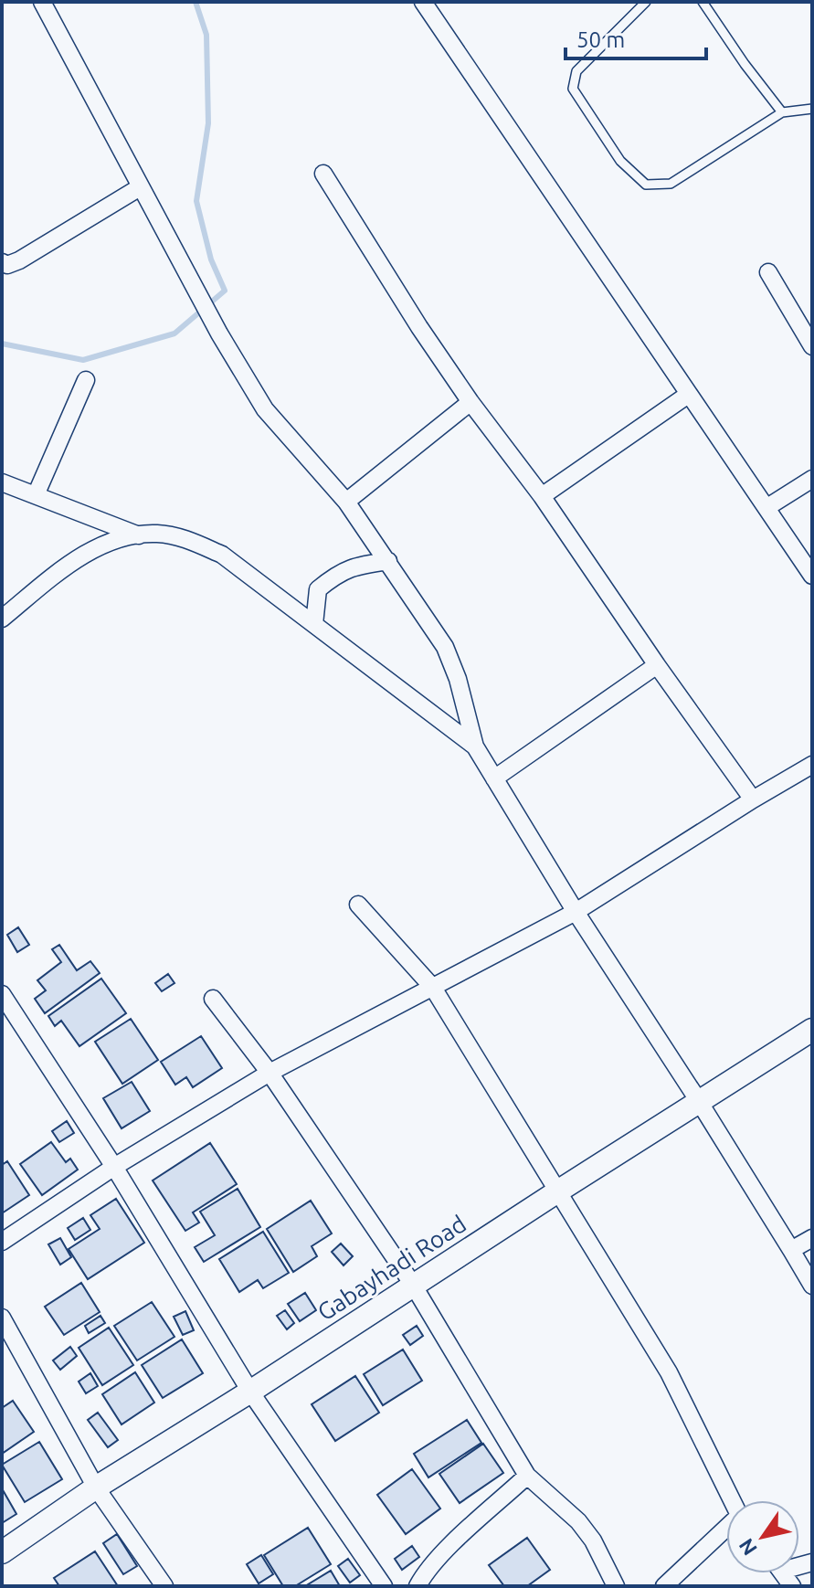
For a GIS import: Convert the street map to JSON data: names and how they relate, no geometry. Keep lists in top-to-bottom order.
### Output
{
  "streets": {
    "street": ["Gabayhadi Road"]
  },
  "scale_bar": "50 m",
  "north": "bottom left"
}
